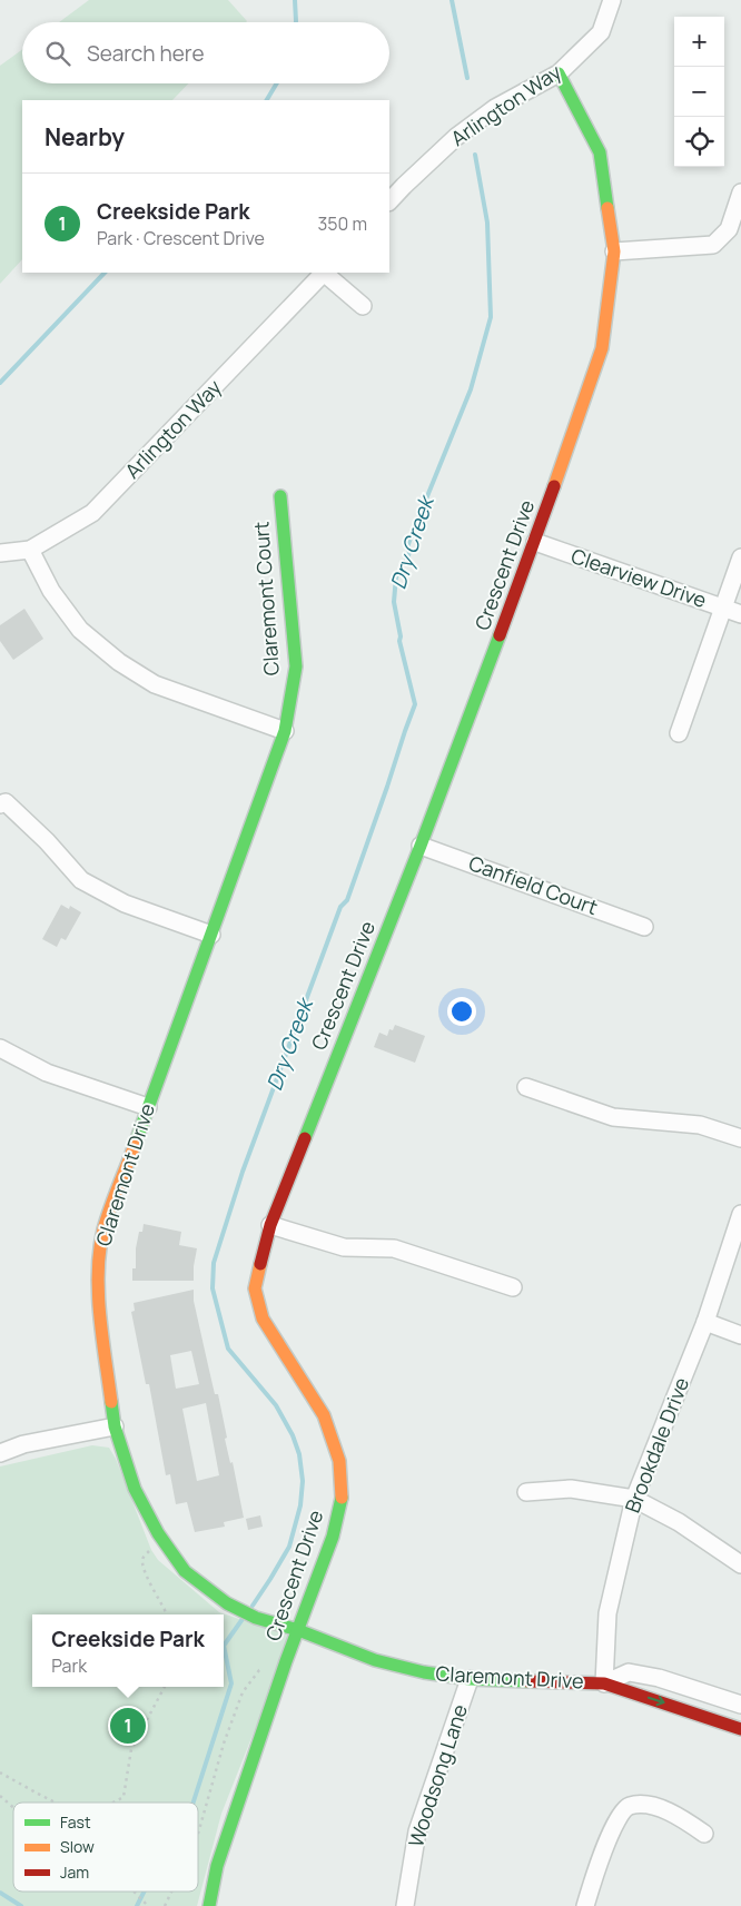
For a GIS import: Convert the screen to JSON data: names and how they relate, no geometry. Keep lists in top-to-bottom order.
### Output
{
  "streets": {
    "street": [
      "Arlington Way",
      "Crescent Drive",
      "Clearview Drive",
      "Claremont Court",
      "Canfield Court",
      "Claremont Drive",
      "Brookdale Drive",
      "Woodsong Lane"
    ]
  },
  "crossings": [
    ["Arlington Way", "Crescent Drive"],
    ["Crescent Drive", "Clearview Drive"],
    ["Crescent Drive", "Canfield Court"],
    ["Crescent Drive", "Claremont Drive"],
    ["Claremont Court", "Claremont Drive"],
    ["Claremont Drive", "Brookdale Drive"],
    ["Claremont Drive", "Woodsong Lane"]
  ],
  "water": ["Dry Creek"],
  "legend": ["Fast", "Slow", "Jam"],
  "page": {
    "map_buttons": ["+", "−"],
    "search": "Search here",
    "heading": "Nearby",
    "list": [
      {
        "mark": "1",
        "name": "Creekside Park",
        "note": "Park · Crescent Drive",
        "value": "350 m"
      }
    ],
    "popup": ["Creekside Park", "Park"],
    "pins": "1"
  }
}
